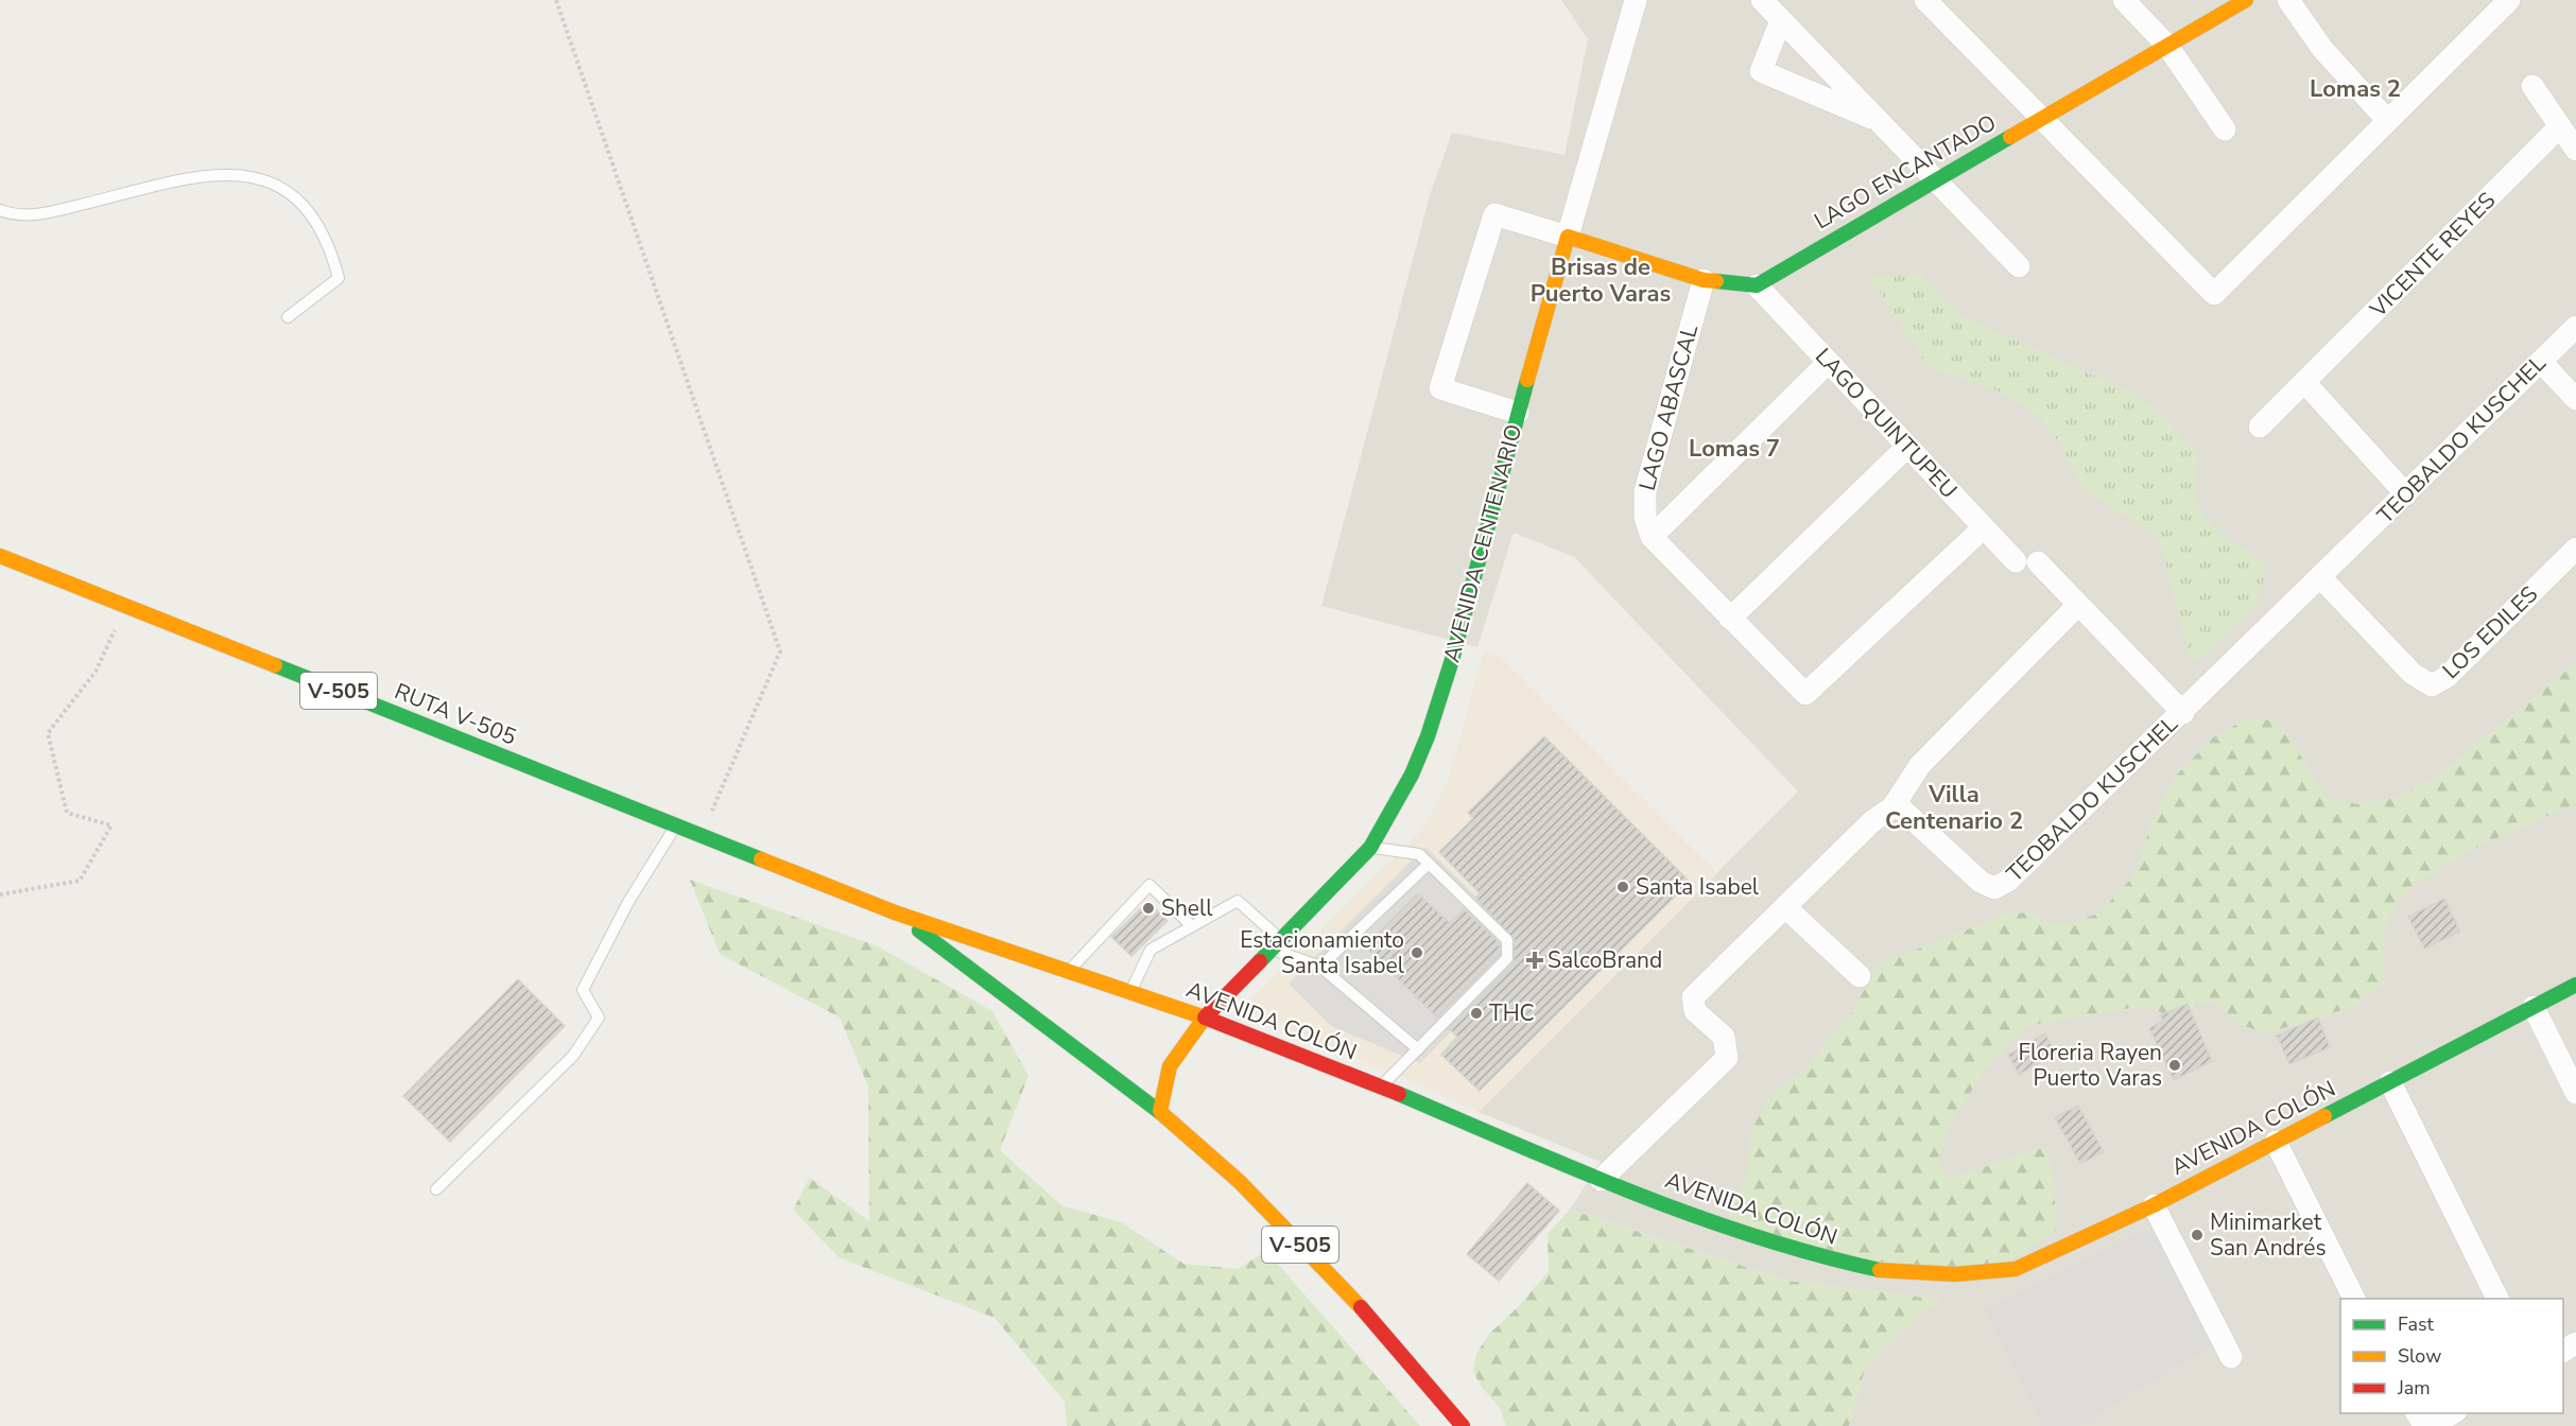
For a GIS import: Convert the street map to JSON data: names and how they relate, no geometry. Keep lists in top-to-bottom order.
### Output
{
  "streets": {
    "main road": [
      "LAGO ENCANTADO",
      "AVENIDA CENTENARIO",
      "V-505",
      "RUTA V-505",
      "AVENIDA COLÓN"
    ],
    "street": [
      "VICENTE REYES",
      "LAGO ABASCAL",
      "LAGO QUINTUPEU",
      "TEOBALDO KUSCHEL",
      "LOS EDILES"
    ]
  },
  "crossings": [
    ["LAGO ENCANTADO", "LAGO QUINTUPEU"],
    ["TEOBALDO KUSCHEL", "LOS EDILES"],
    ["AVENIDA CENTENARIO", "V-505"],
    ["AVENIDA CENTENARIO", "AVENIDA COLÓN"],
    ["RUTA V-505", "AVENIDA COLÓN"]
  ],
  "districts": [
    "Lomas 2",
    "Brisas de Puerto Varas",
    "Lomas 7",
    "Villa Centenario 2"
  ],
  "places": {
    "other": [
      "Santa Isabel",
      "Shell",
      "Estacionamiento Santa Isabel",
      "THC",
      "Floreria Rayen Puerto Varas",
      "Minimarket San Andrés"
    ],
    "health": ["SalcoBrand"]
  },
  "legend": ["Fast", "Slow", "Jam"]
}
